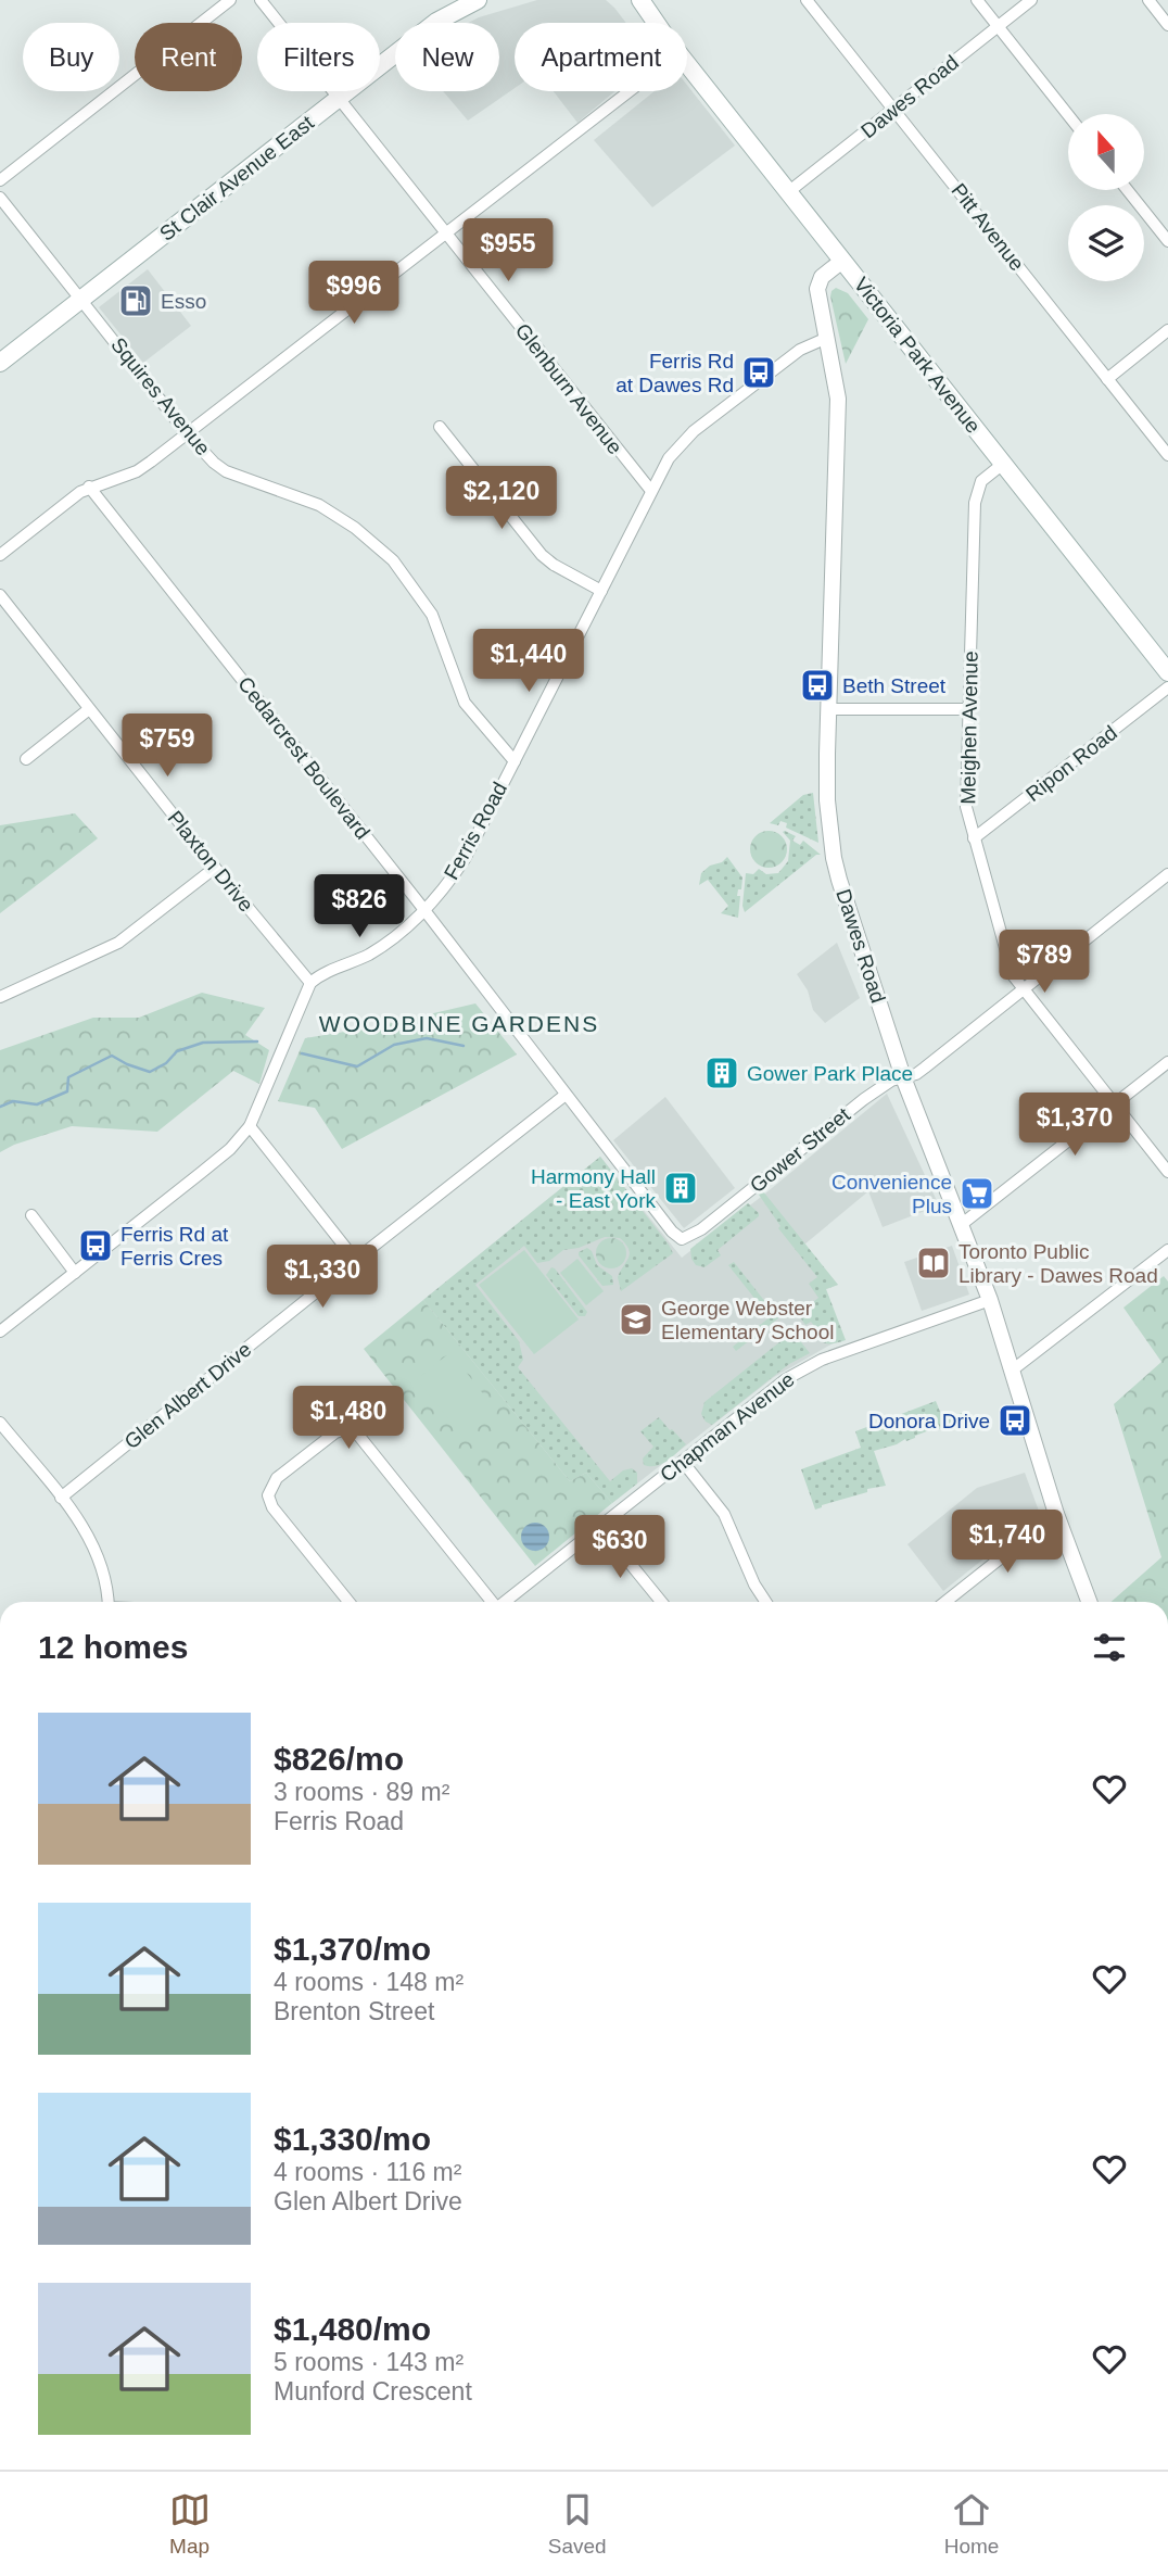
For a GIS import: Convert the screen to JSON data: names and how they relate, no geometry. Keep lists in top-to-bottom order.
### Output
{
  "streets": {
    "main road": ["St Clair Avenue East", "Victoria Park Avenue"],
    "street": [
      "Dawes Road",
      "Pitt Avenue",
      "Glenburn Avenue",
      "Squires Avenue",
      "Meighen Avenue",
      "Cedarcrest Boulevard",
      "Ripon Road",
      "Ferris Road",
      "Plaxton Drive",
      "Gower Street",
      "Glen Albert Drive",
      "Chapman Avenue"
    ]
  },
  "crossings": [
    ["Dawes Road", "Pitt Avenue"],
    ["Dawes Road", "Victoria Park Avenue"],
    ["Dawes Road", "Ferris Road"],
    ["Dawes Road", "Gower Street"],
    ["Dawes Road", "Chapman Avenue"],
    ["St Clair Avenue East", "Glenburn Avenue"],
    ["St Clair Avenue East", "Squires Avenue"],
    ["Victoria Park Avenue", "Meighen Avenue"],
    ["Glenburn Avenue", "Ferris Road"],
    ["Squires Avenue", "Ferris Road"],
    ["Meighen Avenue", "Ripon Road"],
    ["Meighen Avenue", "Gower Street"],
    ["Cedarcrest Boulevard", "Ferris Road"],
    ["Cedarcrest Boulevard", "Gower Street"],
    ["Cedarcrest Boulevard", "Glen Albert Drive"],
    ["Ferris Road", "Plaxton Drive"]
  ],
  "districts": ["WOODBINE GARDENS"],
  "places": {
    "fuel station": ["Esso"],
    "bus stop": [
      "Ferris Rd at Dawes Rd",
      "Beth Street",
      "Ferris Rd at Ferris Cres",
      "Donora Drive"
    ],
    "building": ["Gower Park Place", "Harmony Hall - East York"],
    "supermarket": ["Convenience Plus"],
    "library": ["Toronto Public Library - Dawes Road"],
    "school or university": ["George Webster Elementary School"]
  },
  "north": "top",
  "page": {
    "chip": [
      "Buy",
      "Rent",
      "Filters",
      "New",
      "Apartment"
    ],
    "price": [
      "$955",
      "$996",
      "$2,120",
      "$1,440",
      "$759",
      "$826",
      "$789",
      "$1,370",
      "$1,330",
      "$1,480",
      "$1,740",
      "$630"
    ],
    "heading": "12 homes",
    "list": [
      {
        "name": "$826/mo",
        "note": "3 rooms · 89 m² · Ferris Road"
      },
      {
        "name": "$1,370/mo",
        "note": "4 rooms · 148 m² · Brenton Street"
      },
      {
        "name": "$1,330/mo",
        "note": "4 rooms · 116 m² · Glen Albert Drive"
      },
      {
        "name": "$1,480/mo",
        "note": "5 rooms · 143 m² · Munford Crescent"
      }
    ],
    "tabs": ["Map", "Saved", "Home"]
  }
}
